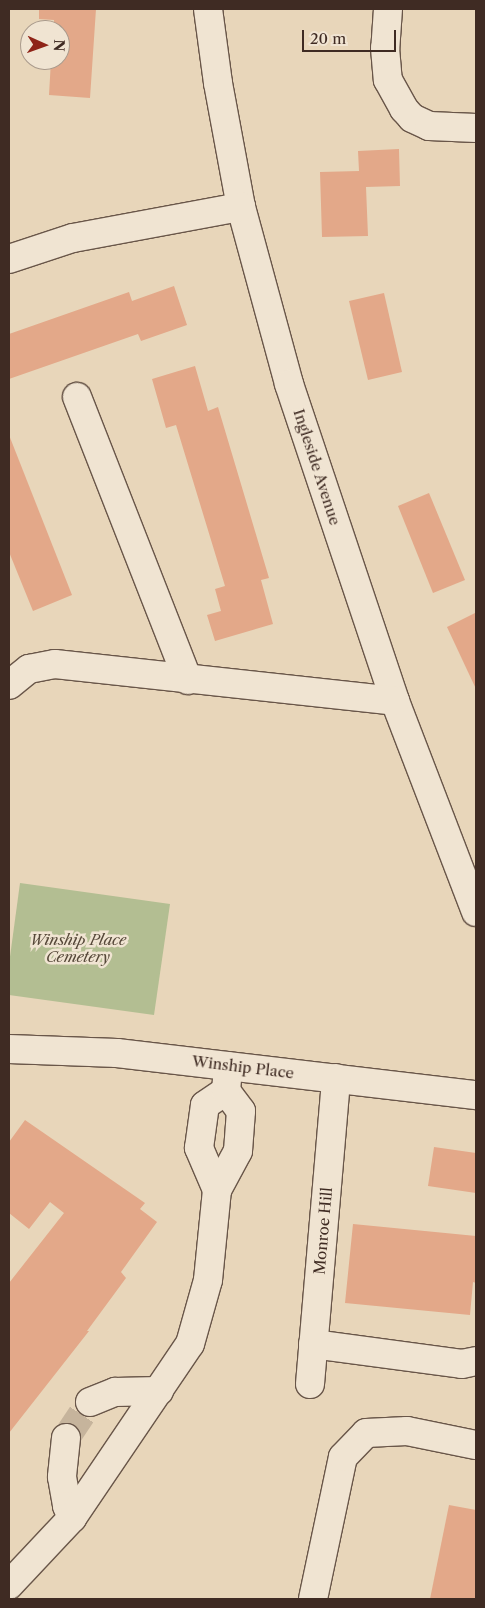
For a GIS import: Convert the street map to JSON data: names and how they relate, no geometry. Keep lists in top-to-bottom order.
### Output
{
  "streets": {
    "street": ["Ingleside Avenue", "Winship Place", "Monroe Hill"]
  },
  "crossings": [
    ["Winship Place", "Monroe Hill"]
  ],
  "parks": ["Winship Place Cemetery"],
  "scale_bar": "20 m",
  "north": "right"
}
